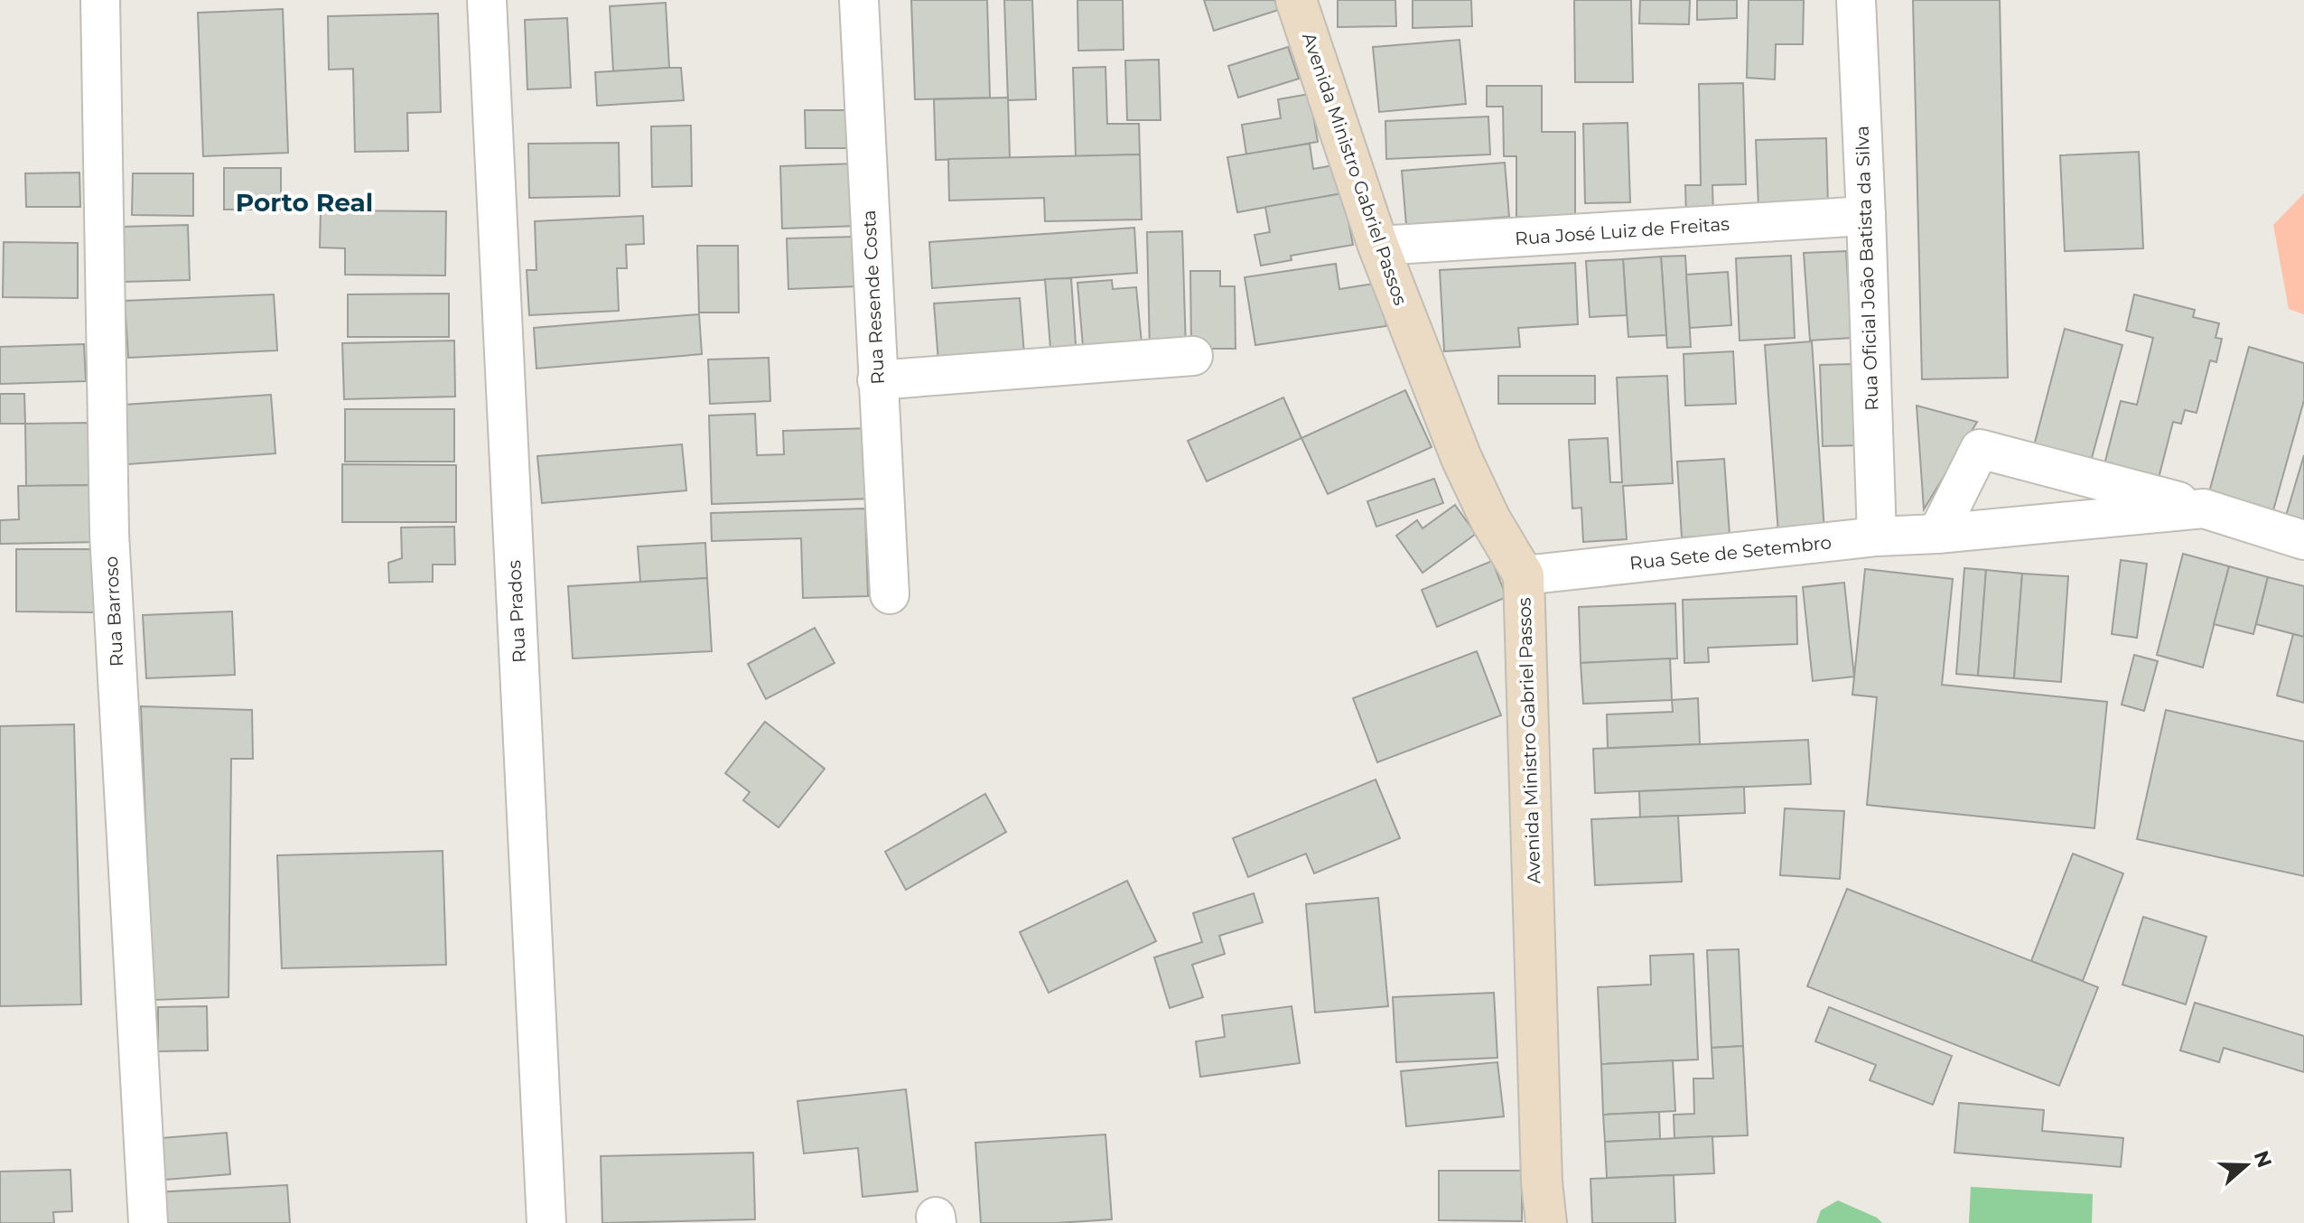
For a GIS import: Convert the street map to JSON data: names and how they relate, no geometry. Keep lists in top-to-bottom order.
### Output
{
  "streets": {
    "main road": ["Avenida Ministro Gabriel Passos"],
    "street": [
      "Rua José Luiz de Freitas",
      "Rua Oficial João Batista da Silva",
      "Rua Resende Costa",
      "Rua Sete de Setembro",
      "Rua Barroso",
      "Rua Prados"
    ]
  },
  "crossings": [
    ["Avenida Ministro Gabriel Passos", "Rua José Luiz de Freitas"],
    ["Avenida Ministro Gabriel Passos", "Rua Sete de Setembro"],
    ["Rua José Luiz de Freitas", "Rua Oficial João Batista da Silva"],
    ["Rua Oficial João Batista da Silva", "Rua Sete de Setembro"]
  ],
  "districts": ["Porto Real"],
  "north": "right"
}
